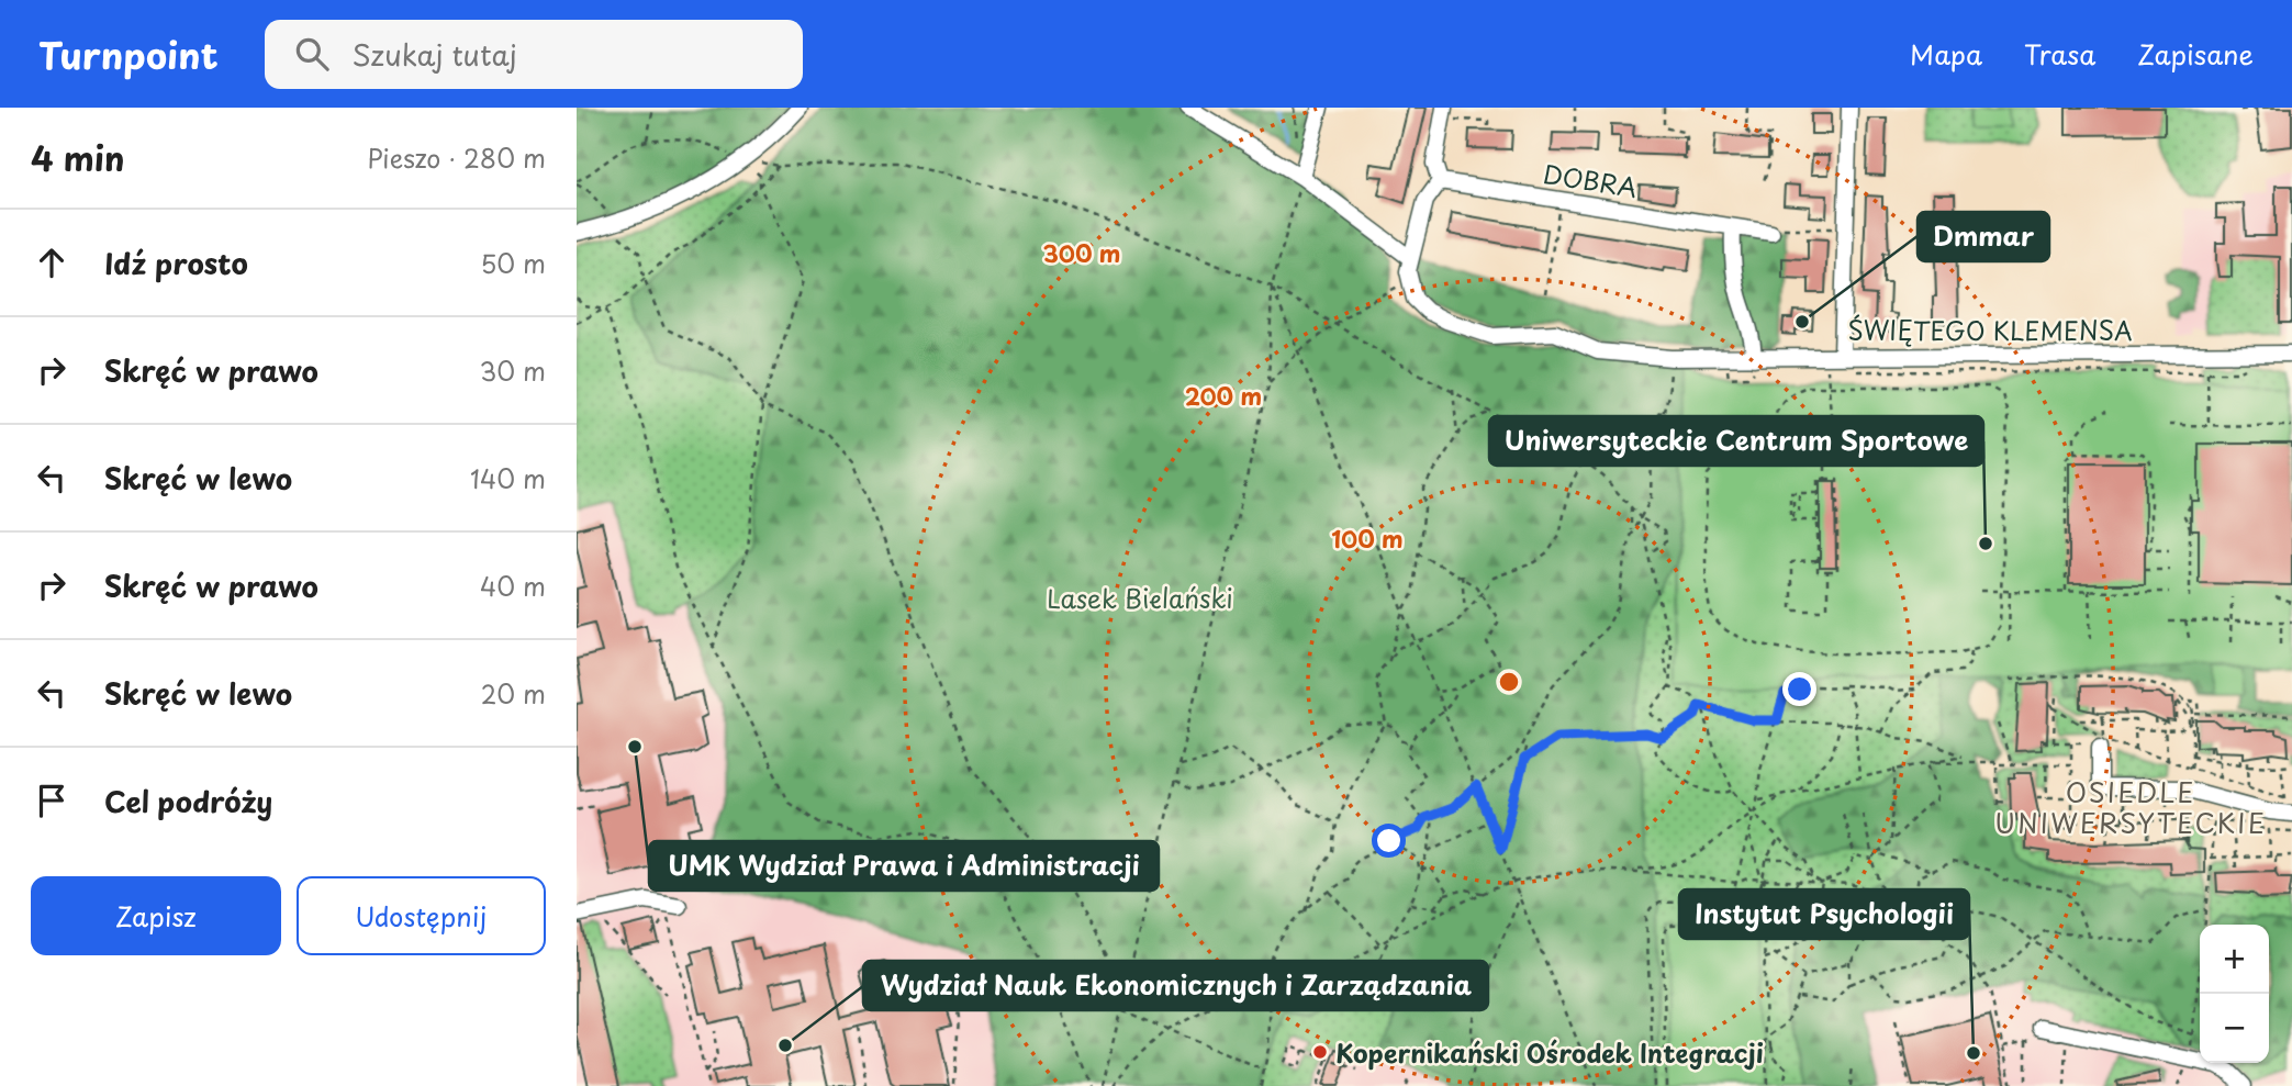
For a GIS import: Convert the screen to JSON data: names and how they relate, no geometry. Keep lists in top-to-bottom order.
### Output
{
  "streets": {
    "street": ["DOBRA", "ŚWIĘTEGO KLEMENSA"]
  },
  "districts": ["OSIEDLE UNIWERSYTECKIE"],
  "parks": ["Lasek Bielański"],
  "places": [
    "Dmmar",
    "Uniwersyteckie Centrum Sportowe",
    "UMK Wydział Prawa i Administracji",
    "Wydział Nauk Ekonomicznych i Zarządzania",
    "Kopernikański Ośrodek Integracji",
    "Instytut Psychologii"
  ],
  "page": {
    "header": "Turnpoint",
    "search": "Szukaj tutaj",
    "nav": ["Mapa", "Trasa", "Zapisane"],
    "heading": ["4 min", "Pieszo · 280 m"],
    "list": [
      ["Idź prosto", "50 m"],
      ["Skręć w prawo", "30 m"],
      ["Skręć w lewo", "140 m"],
      ["Skręć w prawo", "40 m"],
      ["Skręć w lewo", "20 m"],
      "Cel podróży"
    ],
    "buttons": ["Zapisz", "Udostępnij"],
    "map_buttons": ["+", "−"]
  },
  "rings": ["300 m", "200 m", "100 m"]
}
